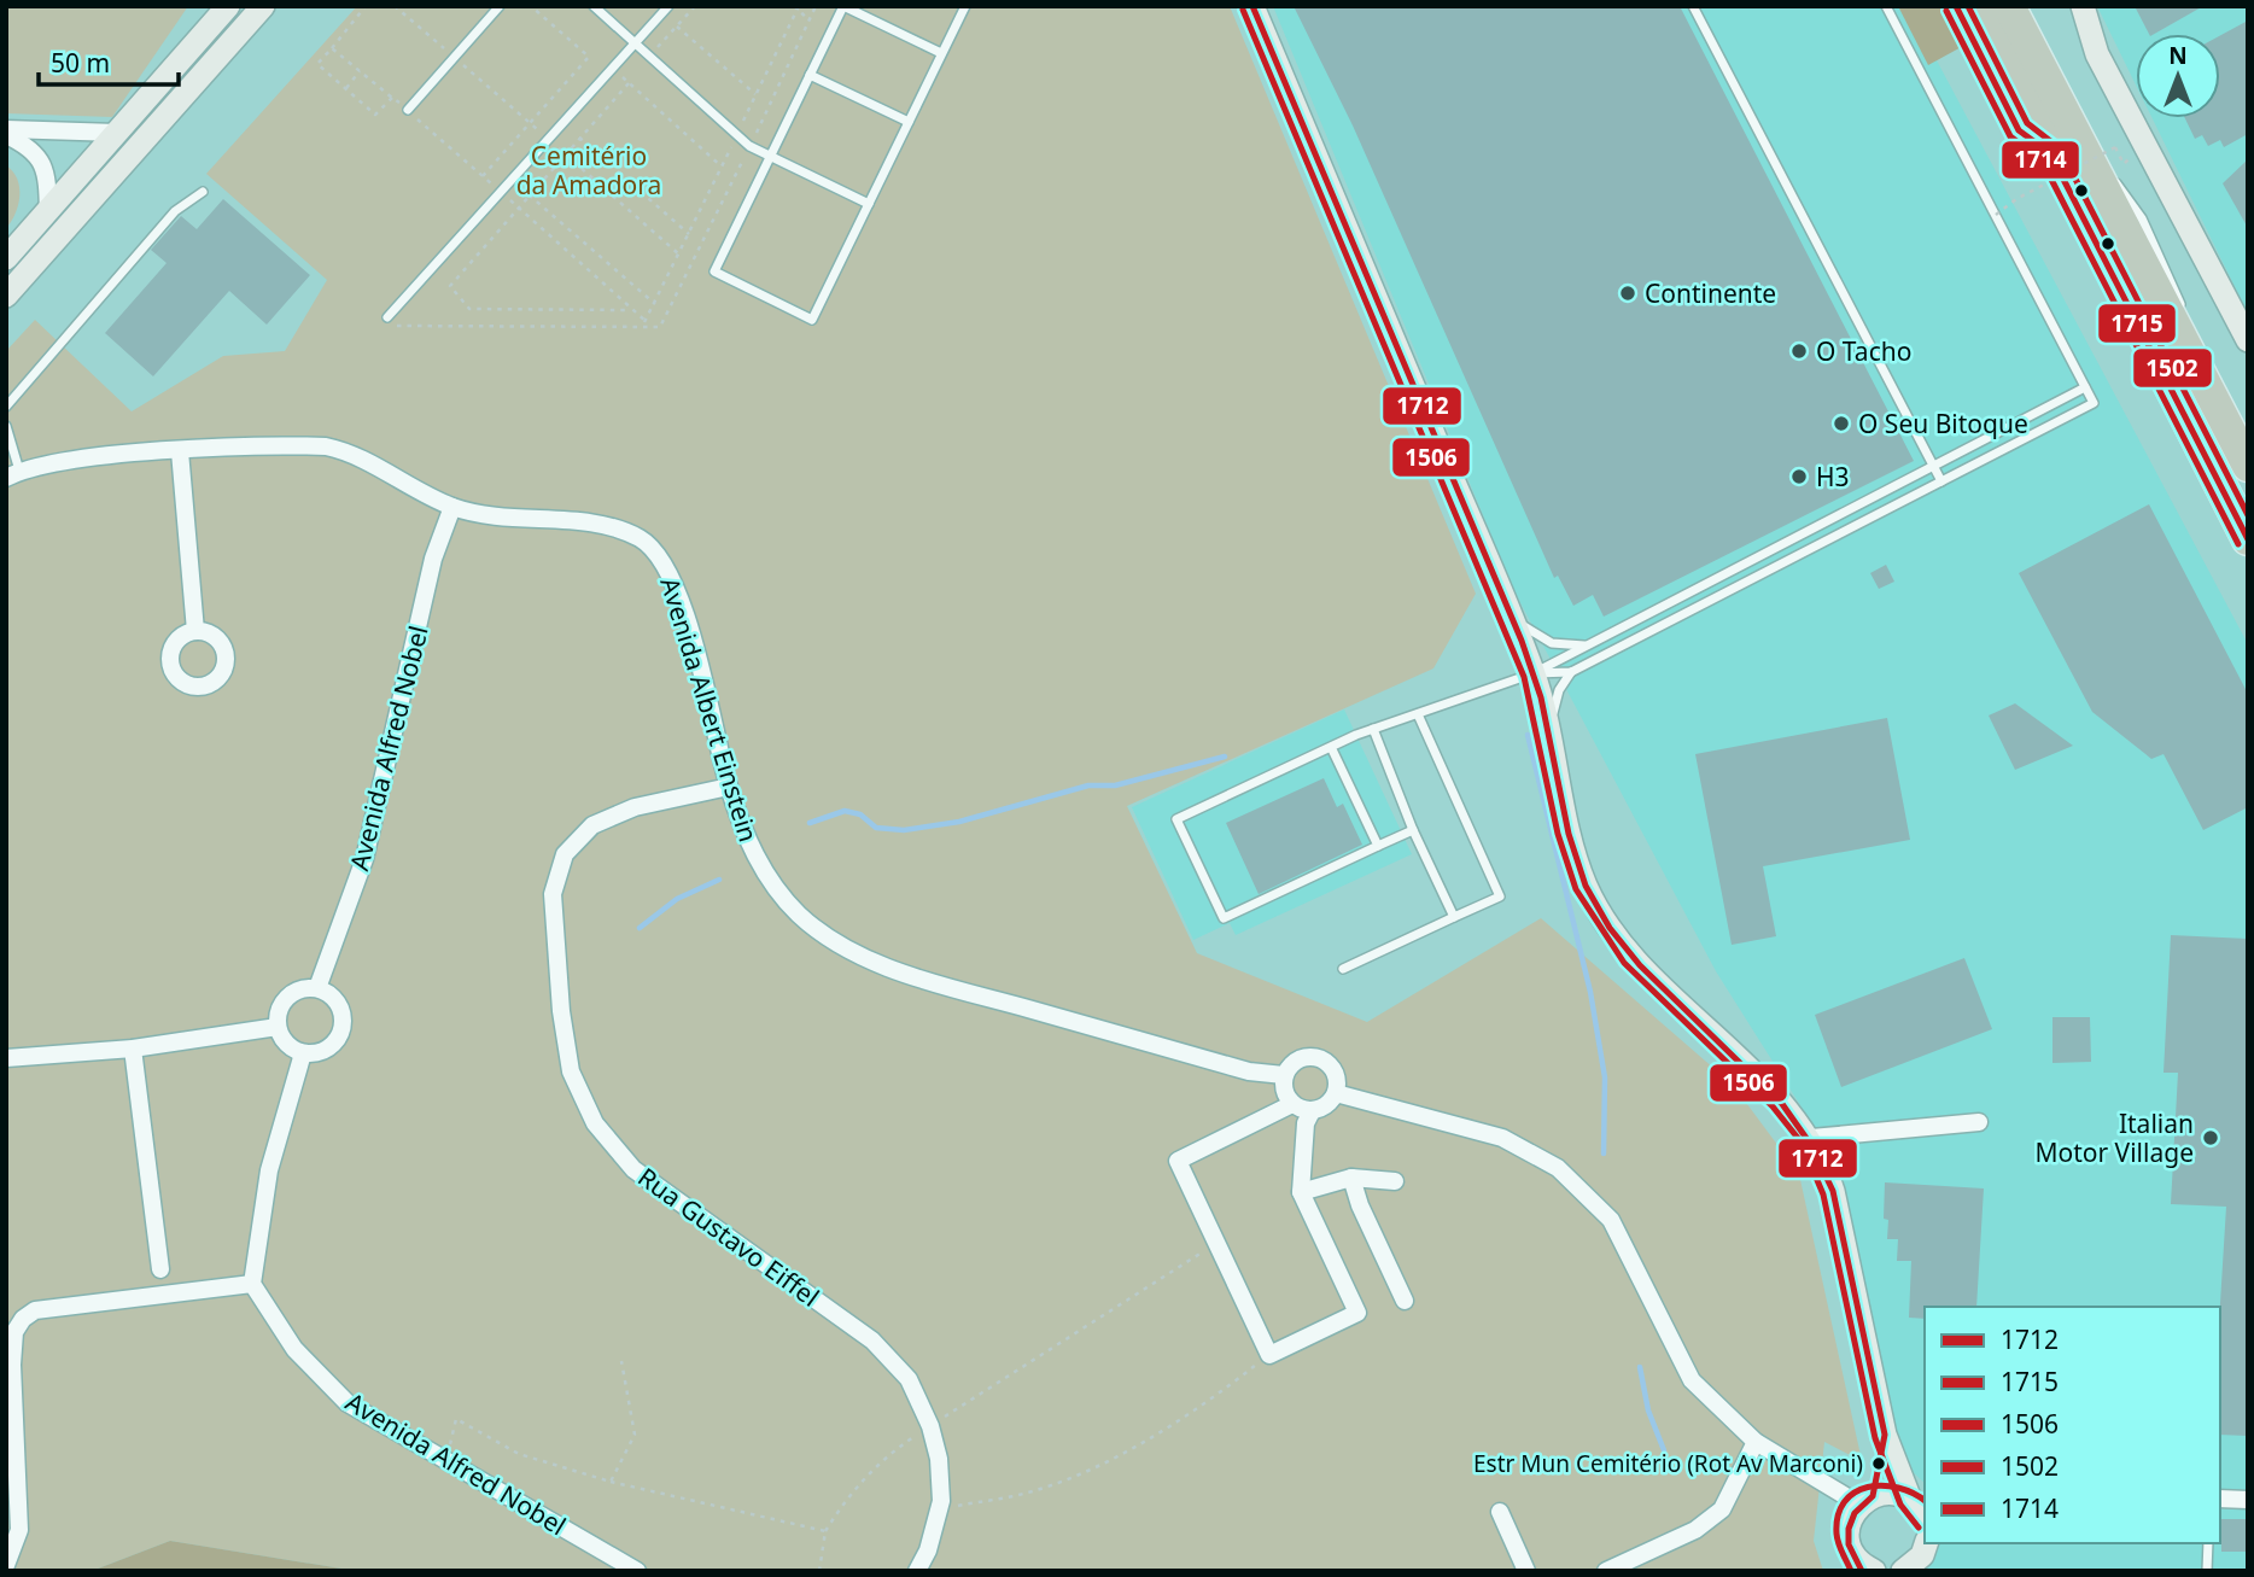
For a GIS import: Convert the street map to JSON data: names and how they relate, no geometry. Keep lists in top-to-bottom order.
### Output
{
  "streets": {
    "street": ["Avenida Albert Einstein", "Avenida Alfred Nobel", "Rua Gustavo Eiffel"]
  },
  "crossings": [
    ["Avenida Albert Einstein", "Avenida Alfred Nobel"],
    ["Avenida Albert Einstein", "Rua Gustavo Eiffel"]
  ],
  "parks": ["Cemitério da Amadora"],
  "places": [
    "Continente",
    "O Tacho",
    "O Seu Bitoque",
    "H3",
    "Italian Motor Village",
    "Estr Mun Cemitério (Rot Av Marconi)"
  ],
  "lines": [
    "transit line 1712",
    "transit line 1715",
    "transit line 1502",
    "transit line 1506",
    "transit line 1714"
  ],
  "legend": [
    "1712",
    "1715",
    "1506",
    "1502",
    "1714"
  ],
  "scale_bar": "50 m",
  "north": "top"
}
